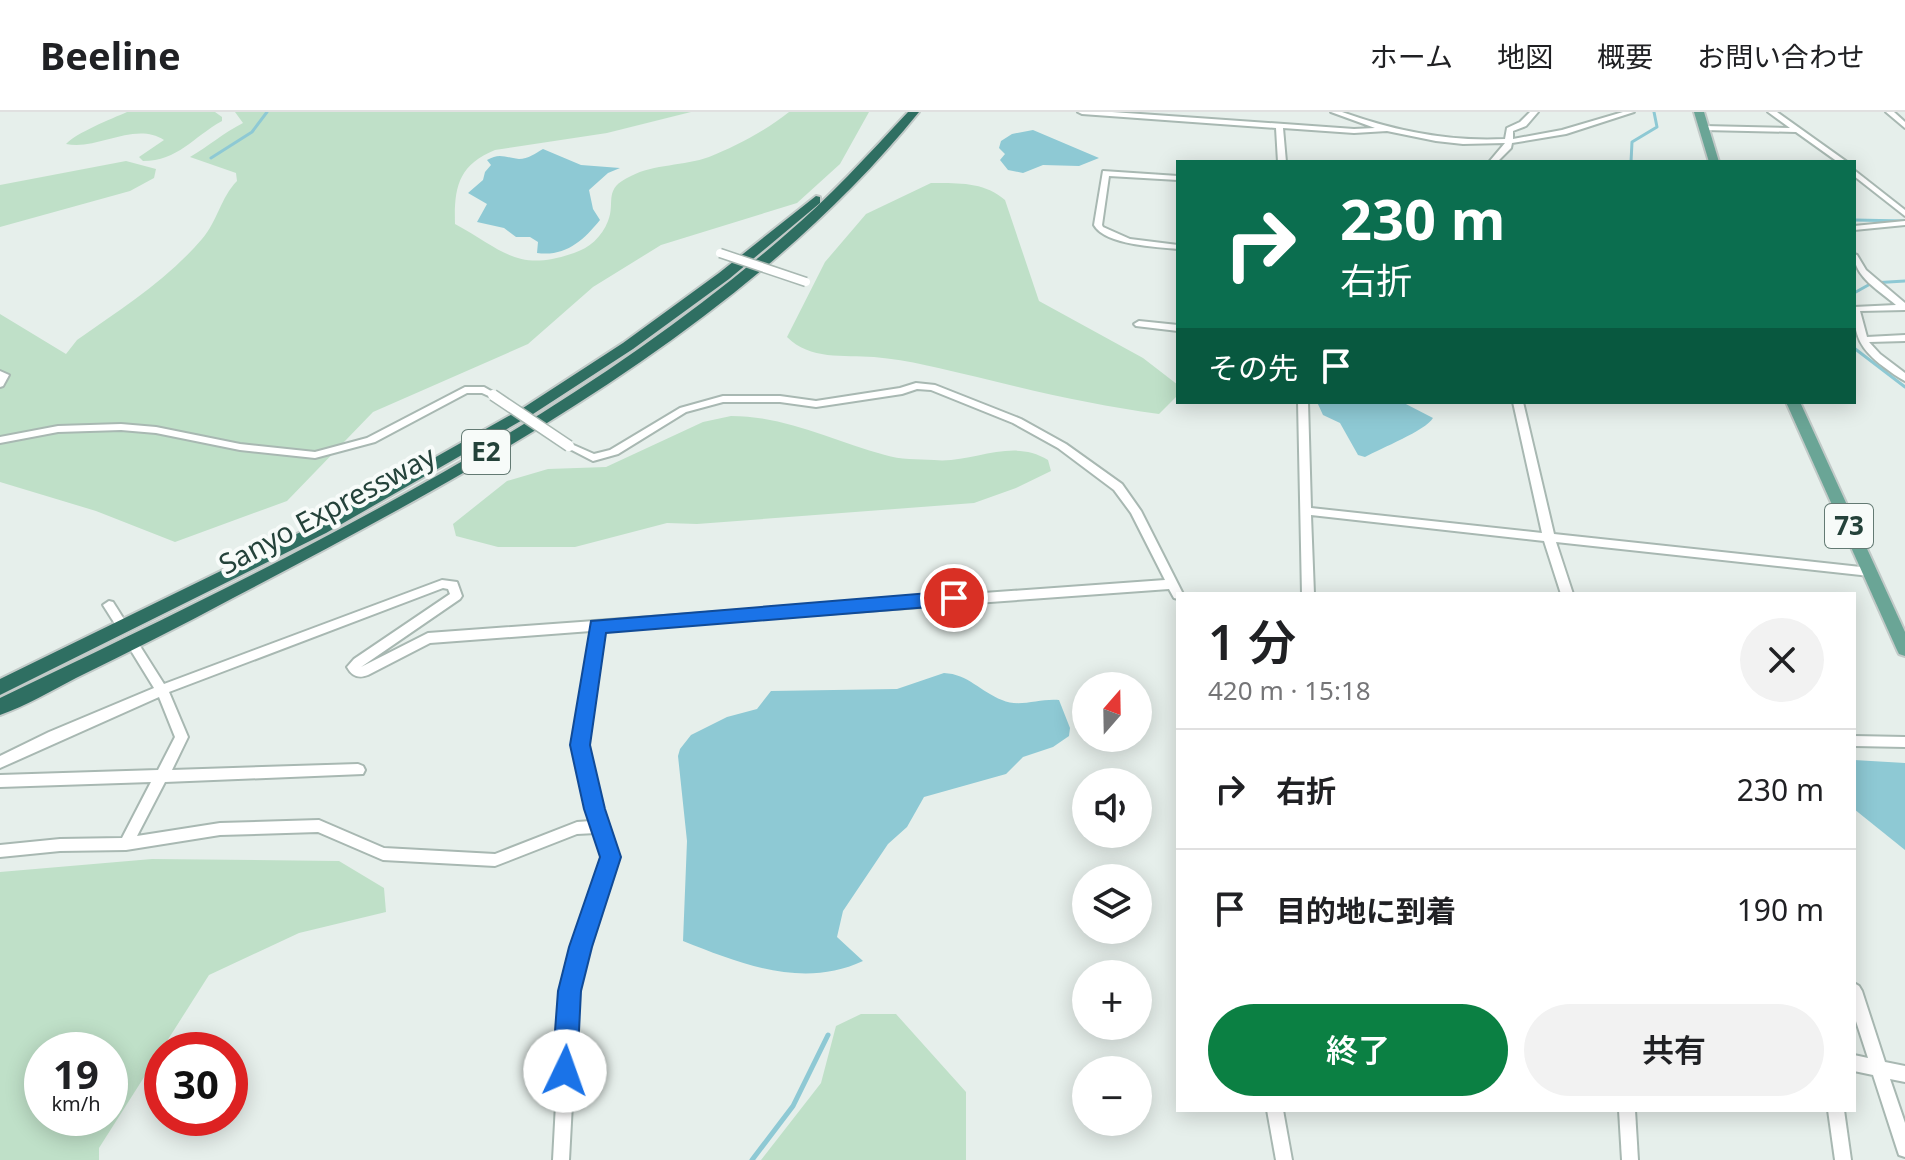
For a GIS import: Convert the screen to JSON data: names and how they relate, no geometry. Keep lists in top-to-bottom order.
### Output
{
  "streets": {
    "highway": ["E2", "Sanyo Expressway"],
    "main road": ["73"]
  },
  "north": "top",
  "page": {
    "header": "Beeline",
    "nav": [
      "ホーム",
      "地図",
      "概要",
      "お問い合わせ"
    ],
    "turn": ["230 m", "右折"],
    "then": "その先",
    "heading": ["1 分", "420 m · 15:18"],
    "map_buttons": ["+", "−"],
    "list": [
      {
        "name": "右折",
        "value": "230 m"
      },
      {
        "name": "目的地に到着",
        "value": "190 m"
      }
    ],
    "buttons": ["終了", "共有"],
    "speed": "19 km/h",
    "limit": "30"
  }
}
